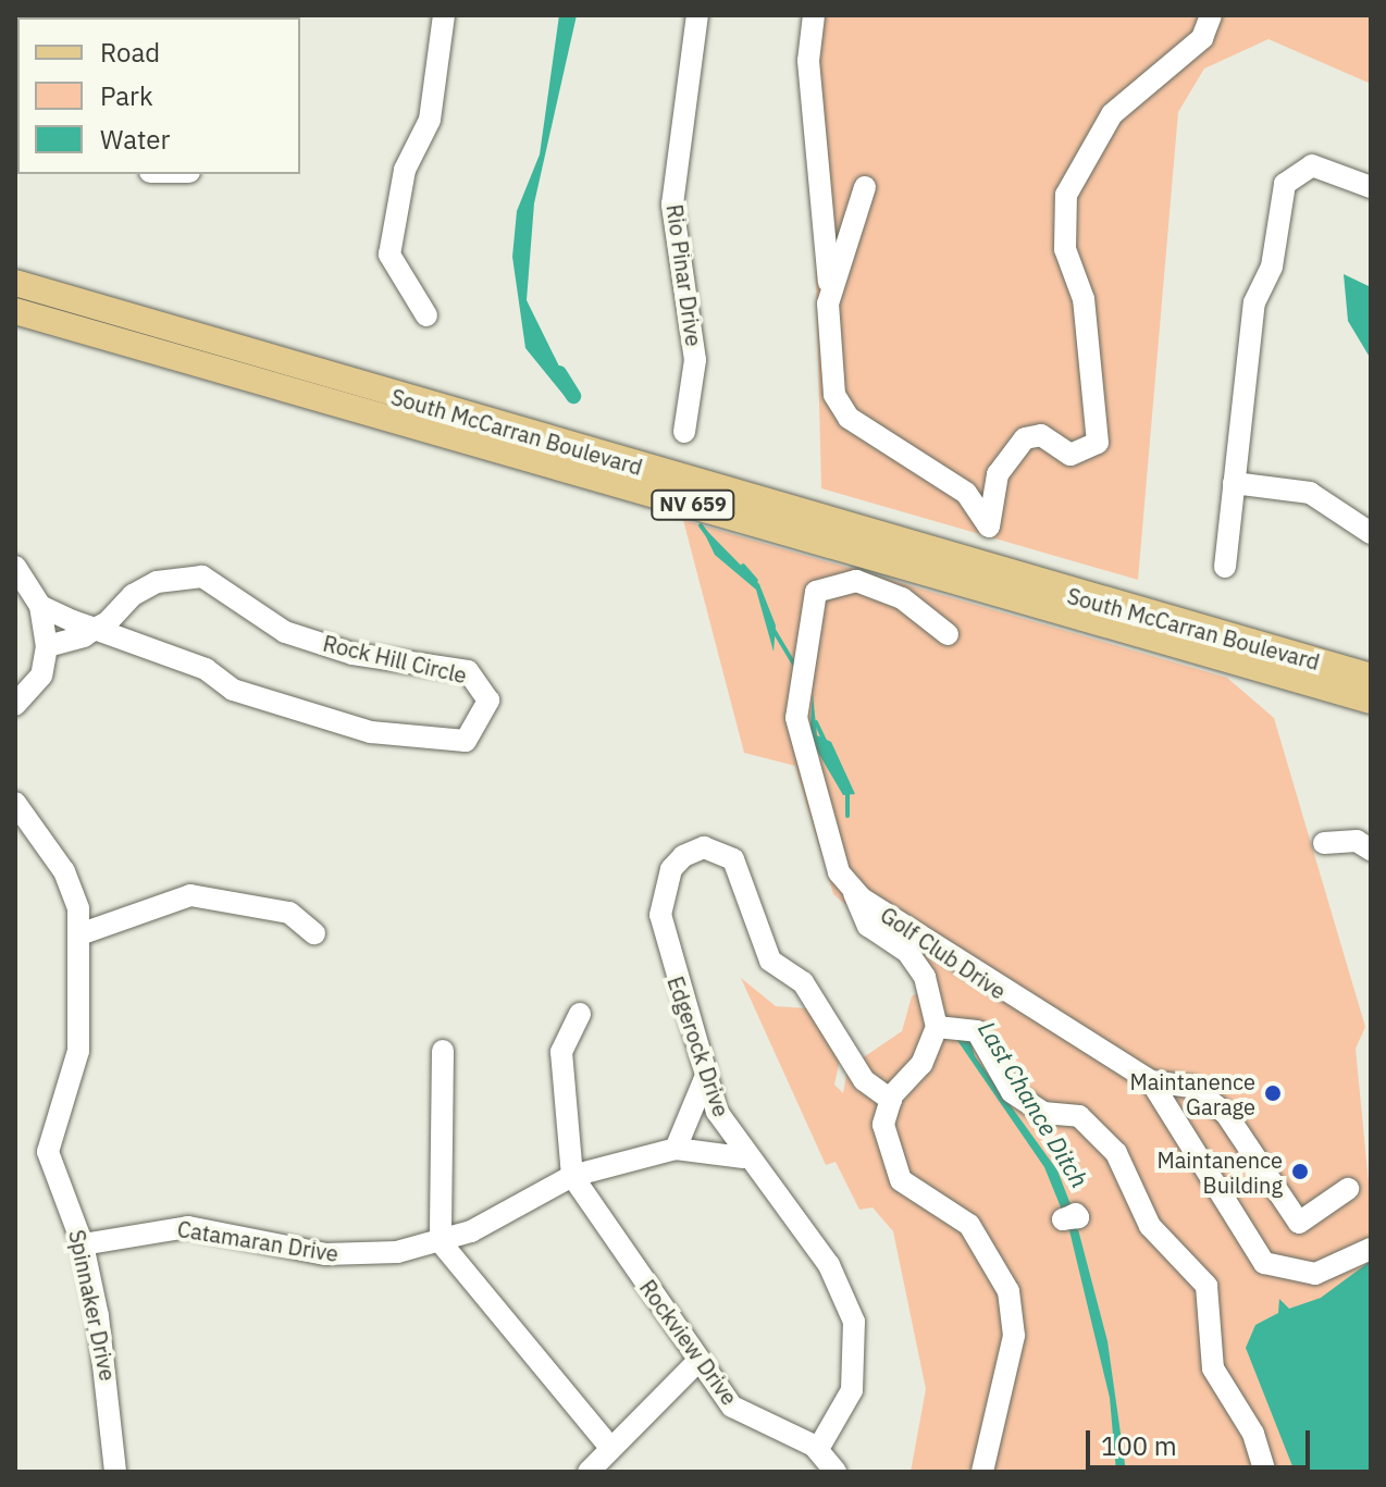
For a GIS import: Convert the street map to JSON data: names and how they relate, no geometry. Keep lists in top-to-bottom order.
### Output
{
  "streets": {
    "main road": ["South McCarran Boulevard", "NV 659"],
    "street": [
      "Rio Pinar Drive",
      "Rock Hill Circle",
      "Golf Club Drive",
      "Edgerock Drive",
      "Catamaran Drive",
      "Spinnaker Drive",
      "Rockview Drive"
    ]
  },
  "crossings": [
    ["Edgerock Drive", "Catamaran Drive"],
    ["Edgerock Drive", "Rockview Drive"],
    ["Catamaran Drive", "Spinnaker Drive"],
    ["Catamaran Drive", "Rockview Drive"]
  ],
  "water": ["Last Chance Ditch"],
  "places": ["Maintanence Garage", "Maintanence Building"],
  "legend": ["Road", "Park", "Water"],
  "scale_bar": "100 m"
}
